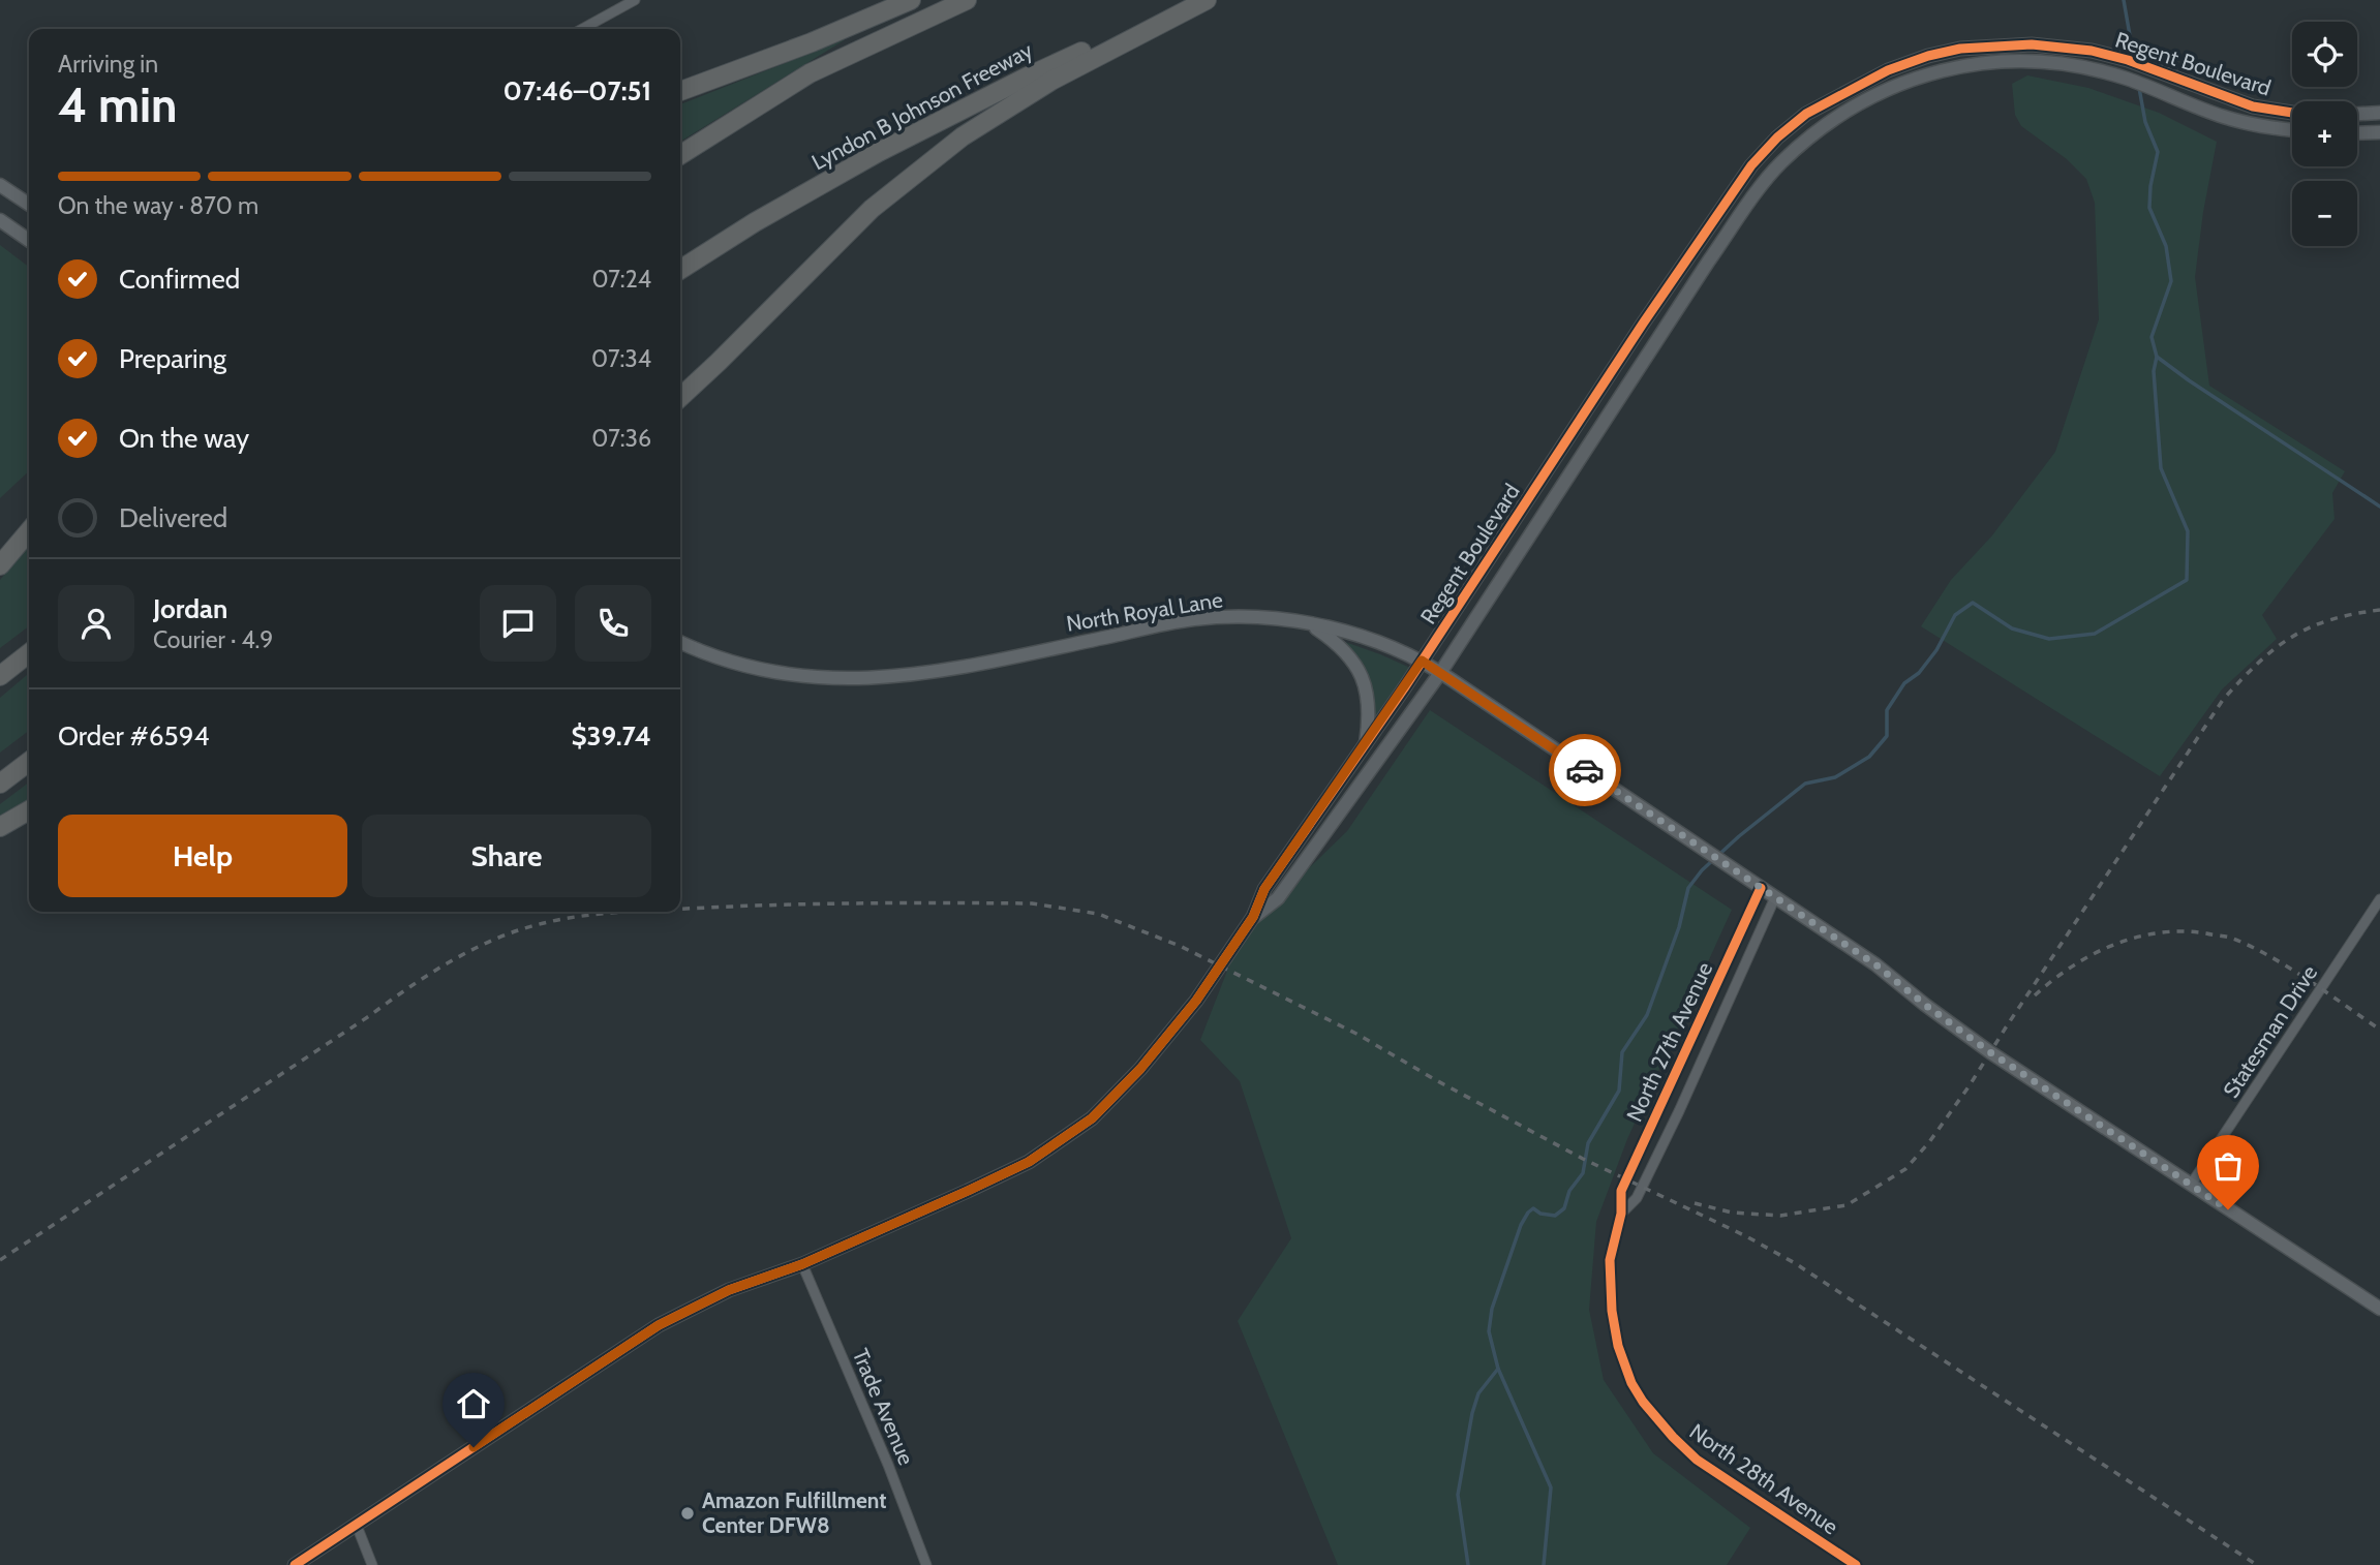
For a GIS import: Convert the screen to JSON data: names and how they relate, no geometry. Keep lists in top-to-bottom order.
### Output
{
  "streets": {
    "highway": ["Lyndon B Johnson Freeway"],
    "main road": ["North Royal Lane"],
    "street": [
      "Regent Boulevard",
      "Statesman Drive",
      "North 27th Avenue",
      "Trade Avenue",
      "North 28th Avenue"
    ]
  },
  "crossings": [
    ["Regent Boulevard", "North Royal Lane"],
    ["Regent Boulevard", "Trade Avenue"],
    ["North Royal Lane", "Statesman Drive"],
    ["North Royal Lane", "North 27th Avenue"],
    ["North 27th Avenue", "North 28th Avenue"]
  ],
  "places": ["Amazon Fulfillment Center DFW8"],
  "page": {
    "map_buttons": ["+", "−"],
    "heading": ["4 min", "Arriving in", "07:46–07:51"],
    "panel": [
      "Jordan",
      "Courier · 4.9",
      "Order #6594",
      "$39.74"
    ],
    "bar": "On the way · 870 m",
    "list": [
      ["Confirmed", "07:24"],
      ["Preparing", "07:34"],
      ["On the way", "07:36"],
      "Delivered"
    ],
    "buttons": ["Help", "Share"]
  }
}
